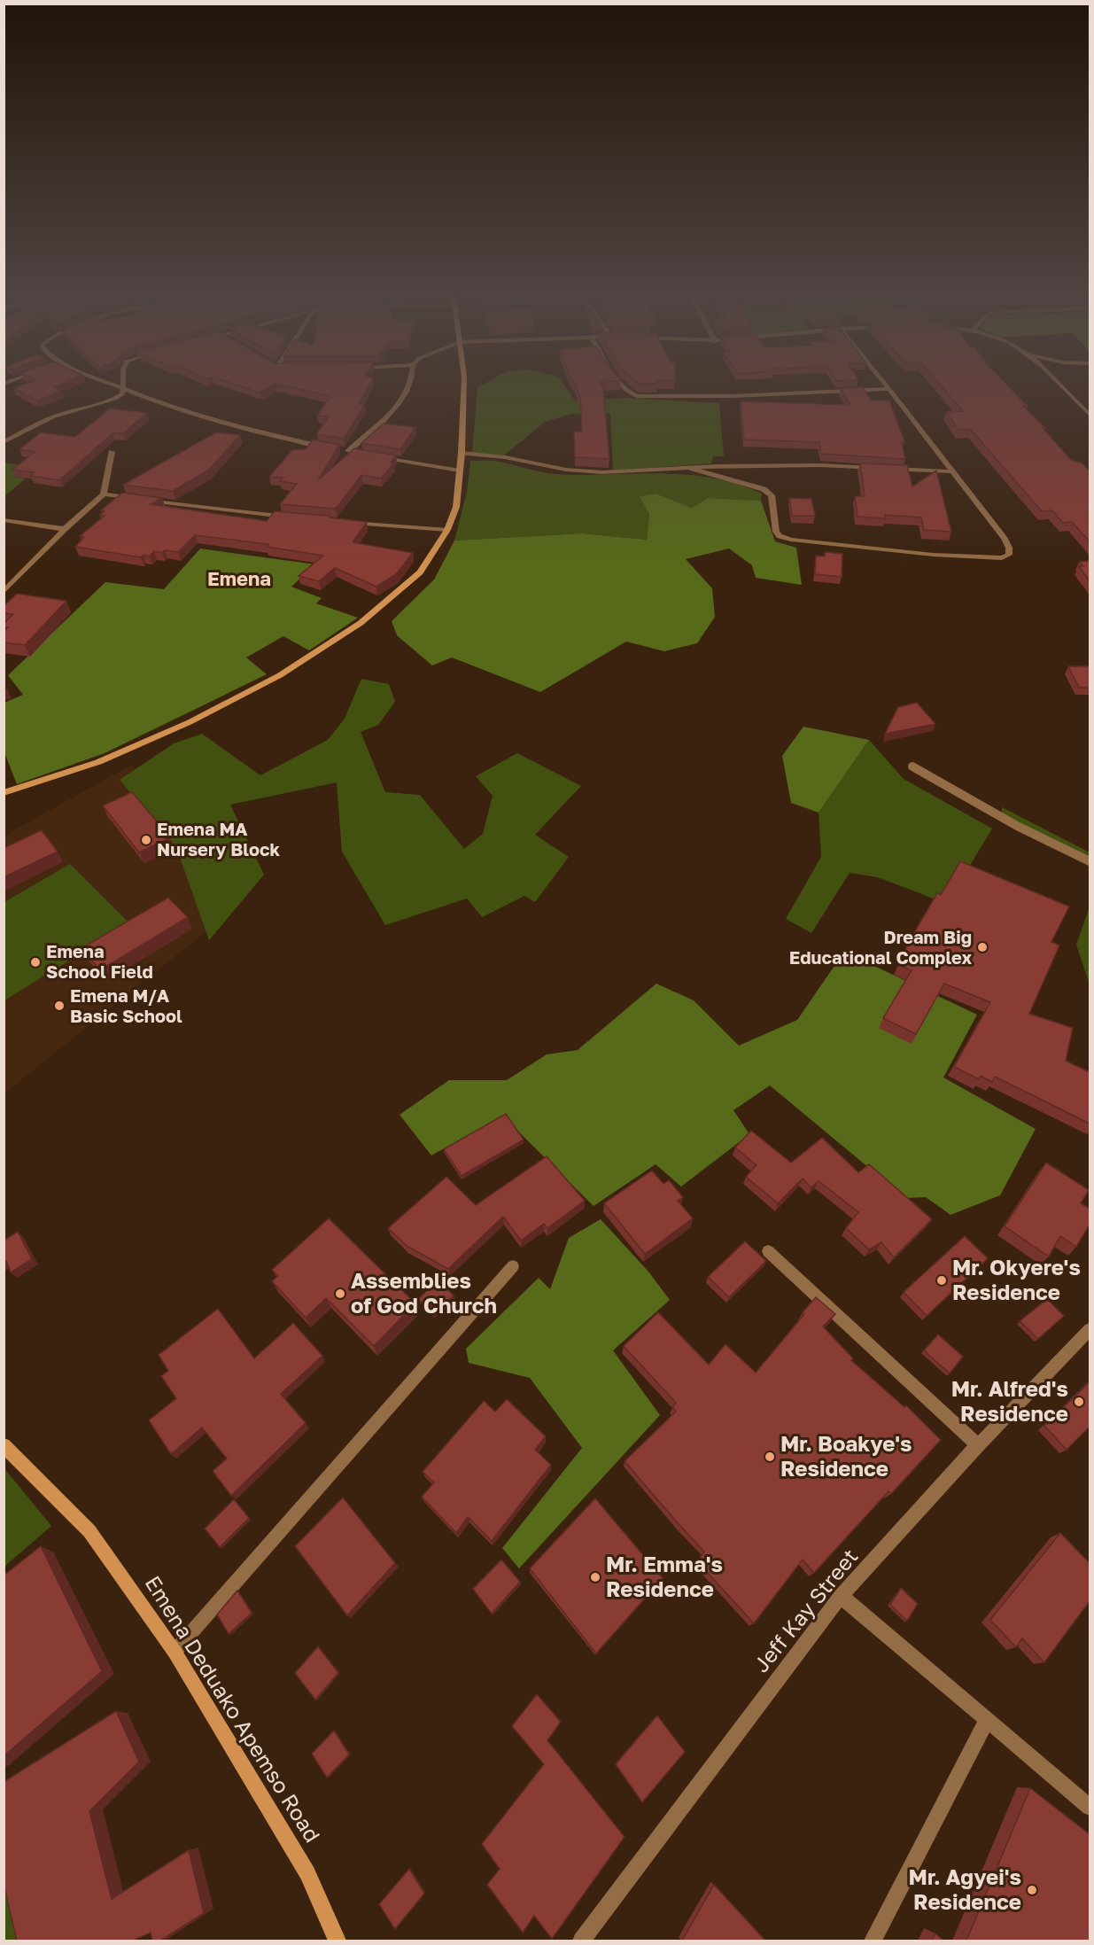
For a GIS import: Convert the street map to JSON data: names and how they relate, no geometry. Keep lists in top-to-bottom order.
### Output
{
  "streets": {
    "street": ["Jeff Kay Street", "Emena Deduako Apemso Road"]
  },
  "districts": ["Emena"],
  "places": [
    "Emena MA Nursery Block",
    "Dream Big Educational Complex",
    "Emena School Field",
    "Emena M/A Basic School",
    "Mr. Okyere's Residence",
    "Assemblies of God Church",
    "Mr. Alfred's Residence",
    "Mr. Boakye's Residence",
    "Mr. Emma's Residence",
    "Mr. Agyei's Residence"
  ]
}
